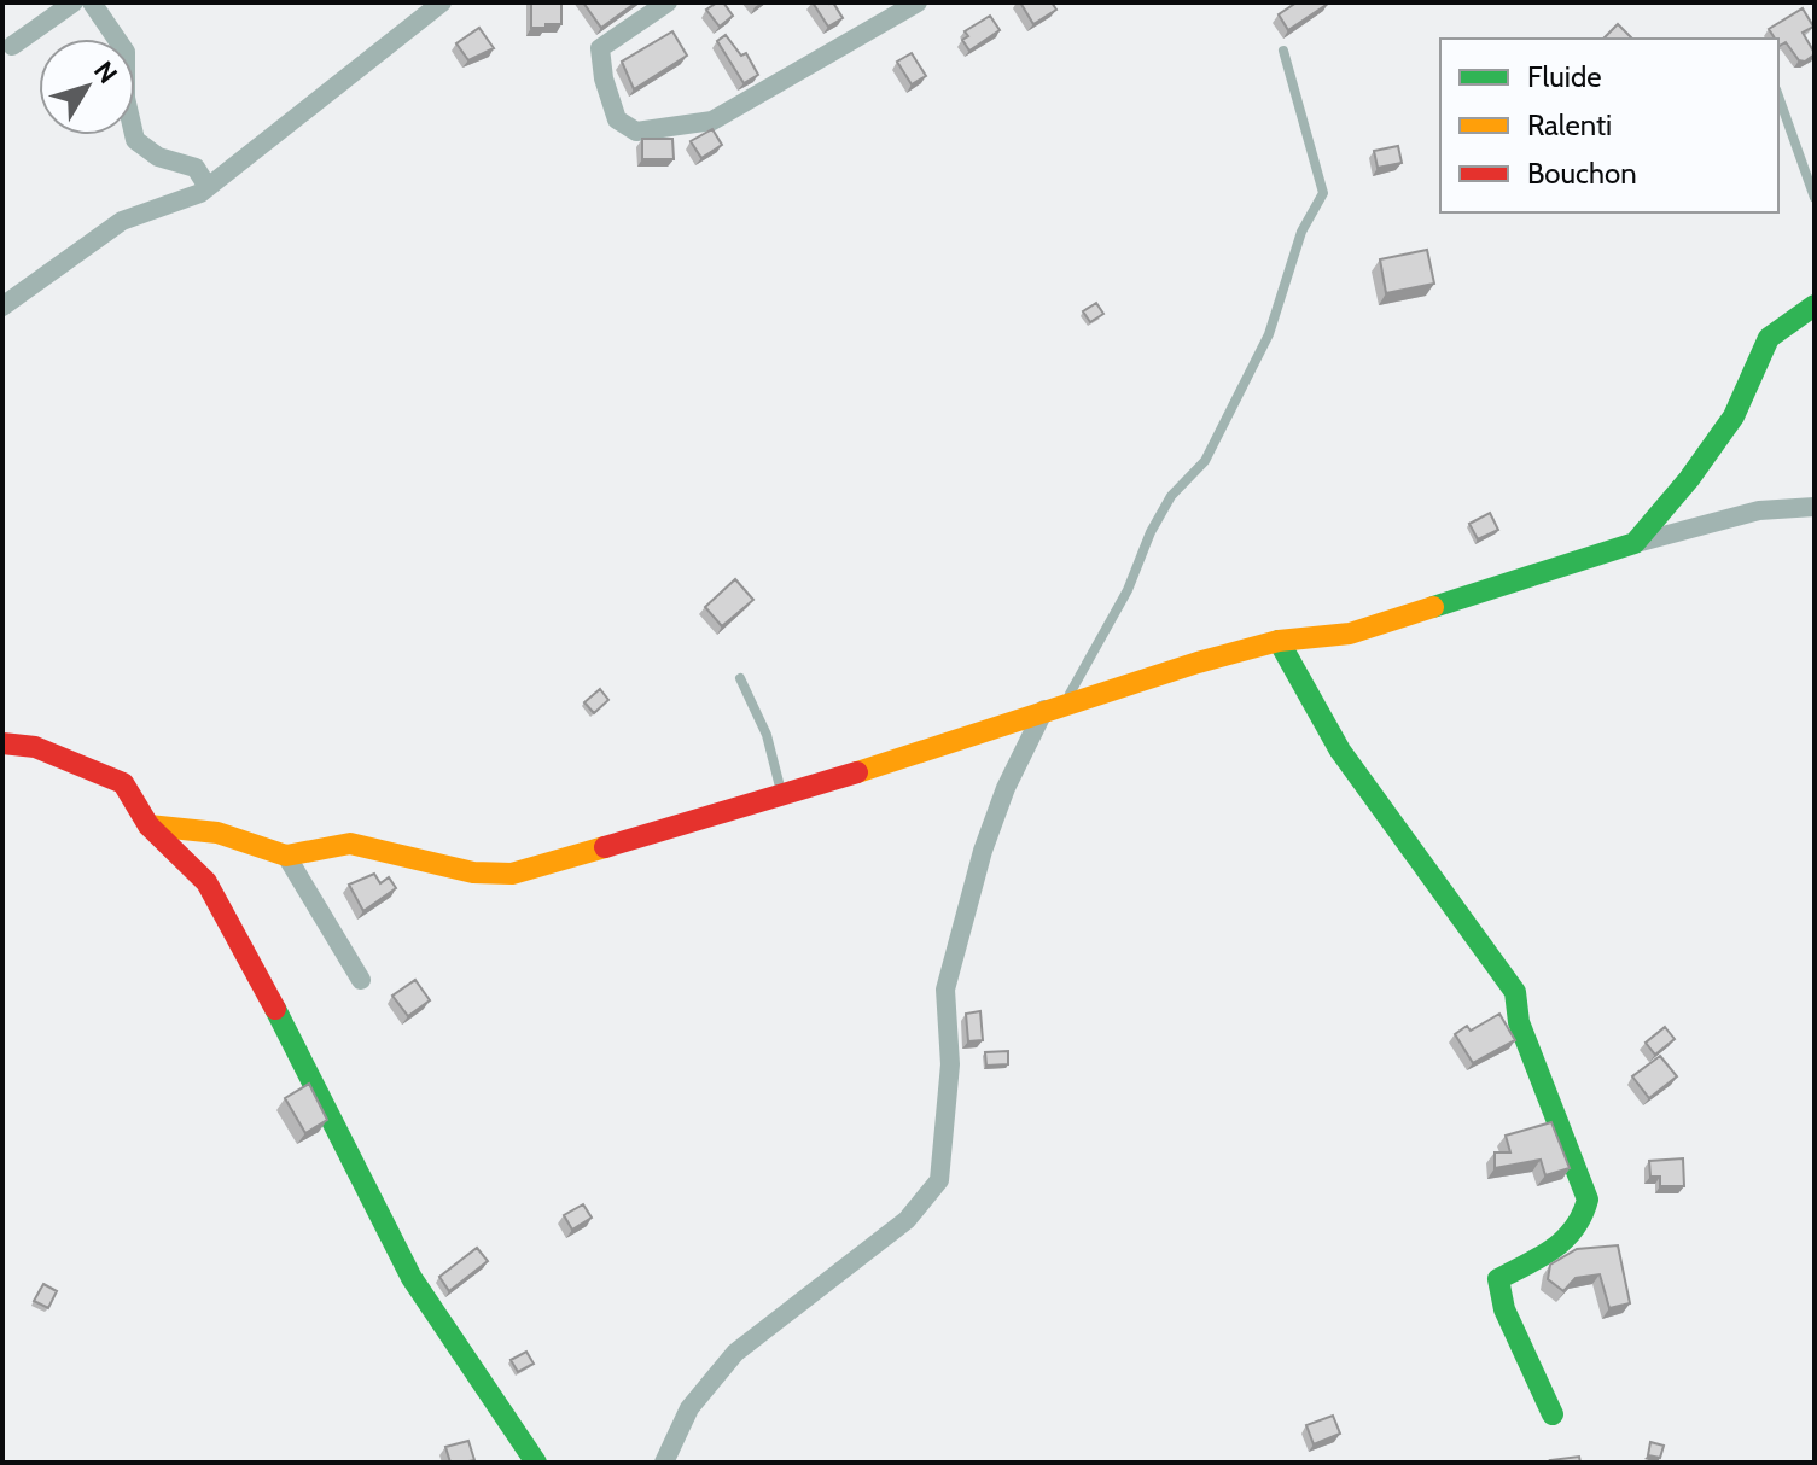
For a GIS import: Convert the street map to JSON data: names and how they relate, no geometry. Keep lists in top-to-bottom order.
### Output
{
  "legend": ["Fluide", "Ralenti", "Bouchon"],
  "north": "top right"
}
